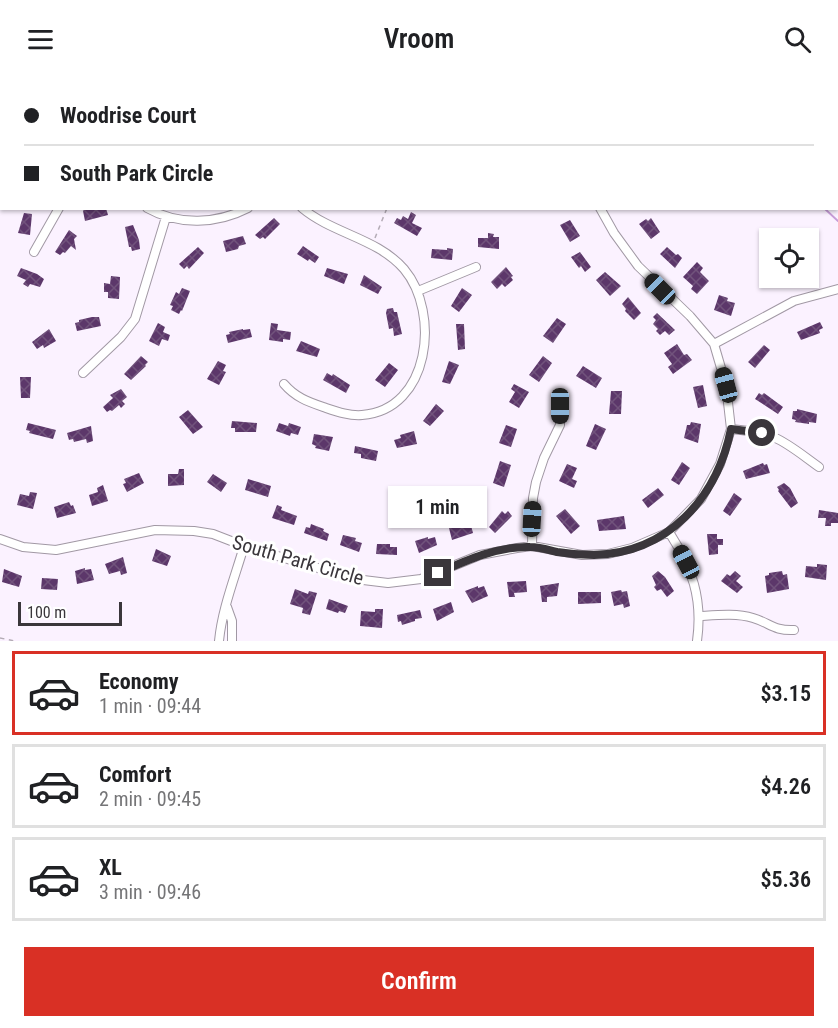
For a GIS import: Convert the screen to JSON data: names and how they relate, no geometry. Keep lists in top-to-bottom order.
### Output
{
  "streets": {
    "street": ["South Park Circle"]
  },
  "scale_bar": "100 m",
  "page": {
    "header": "Vroom",
    "banner": ["Woodrise Court", "South Park Circle"],
    "bubble": "1 min",
    "scale": "100 m",
    "list": [
      {
        "name": "Economy",
        "note": "1 min · 09:44",
        "value": "$3.15"
      },
      {
        "name": "Comfort",
        "note": "2 min · 09:45",
        "value": "$4.26"
      },
      {
        "name": "XL",
        "note": "3 min · 09:46",
        "value": "$5.36"
      }
    ],
    "buttons": "Confirm"
  }
}
